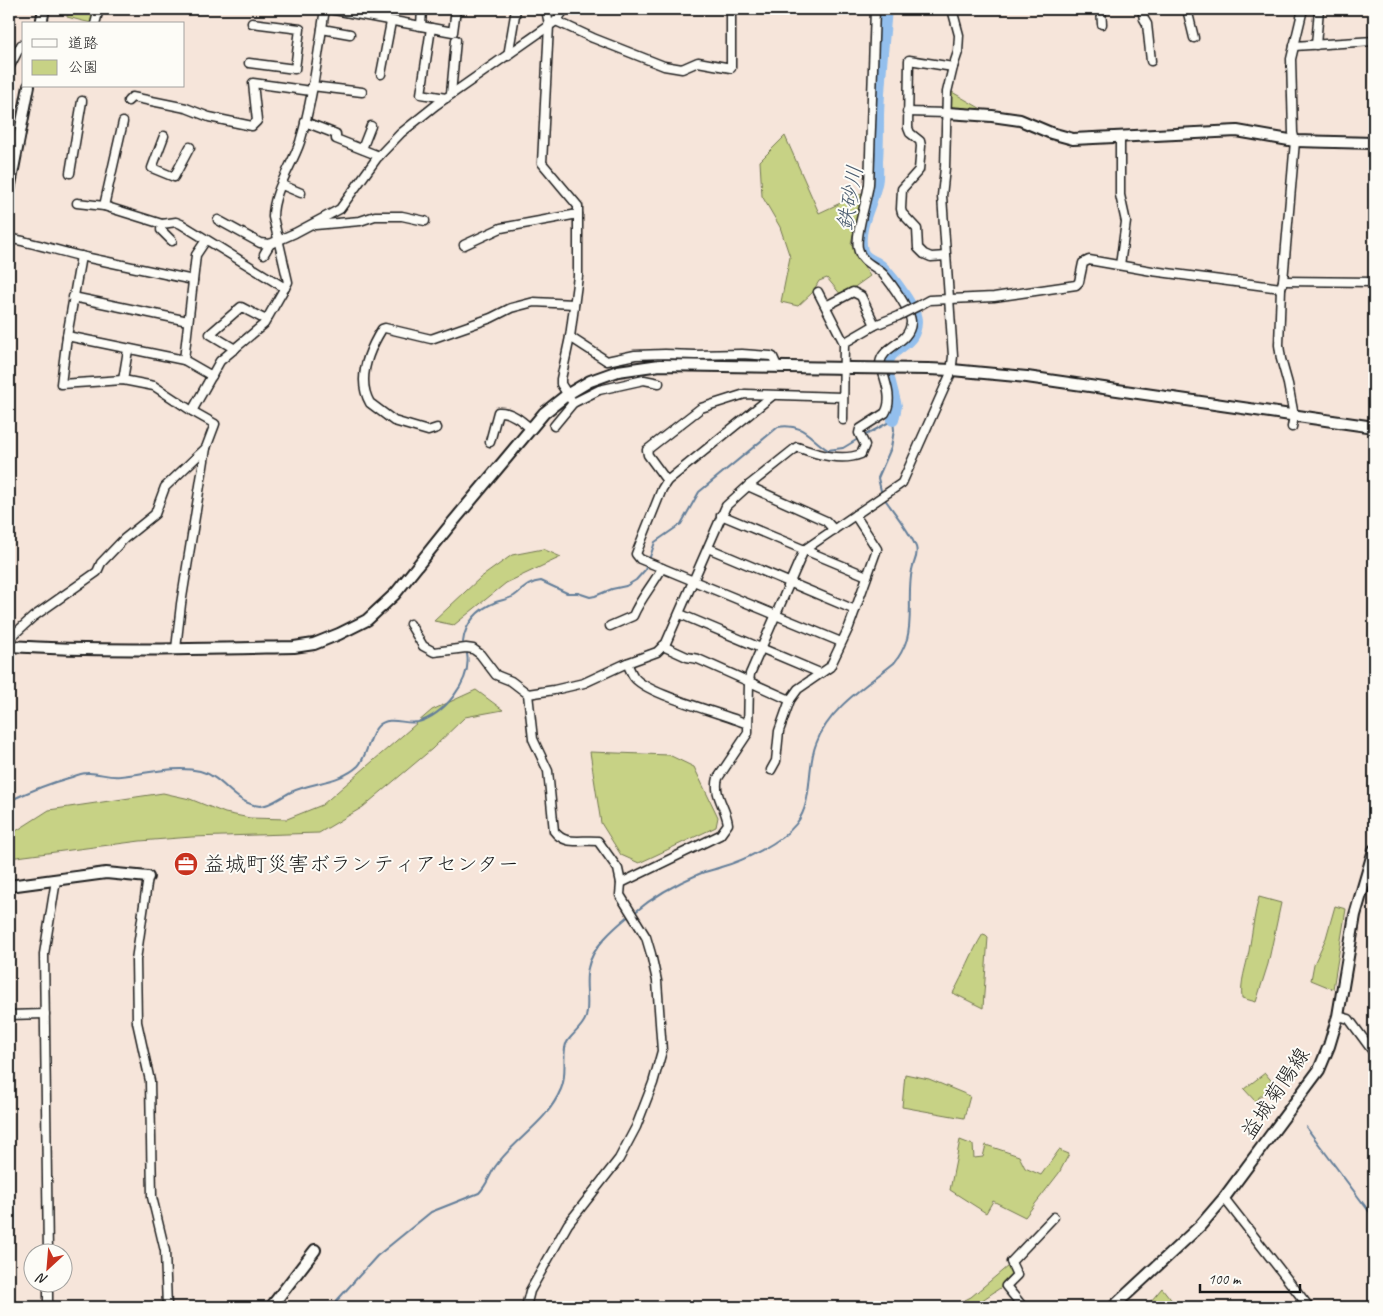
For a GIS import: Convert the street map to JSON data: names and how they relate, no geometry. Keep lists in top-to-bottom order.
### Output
{
  "streets": {
    "street": ["益城菊陽線"]
  },
  "water": ["鉄砂川"],
  "places": {
    "office": ["益城町災害ボランティアセンター"]
  },
  "legend": ["道路", "公園"],
  "scale_bar": "100 m",
  "north": "bottom left"
}
